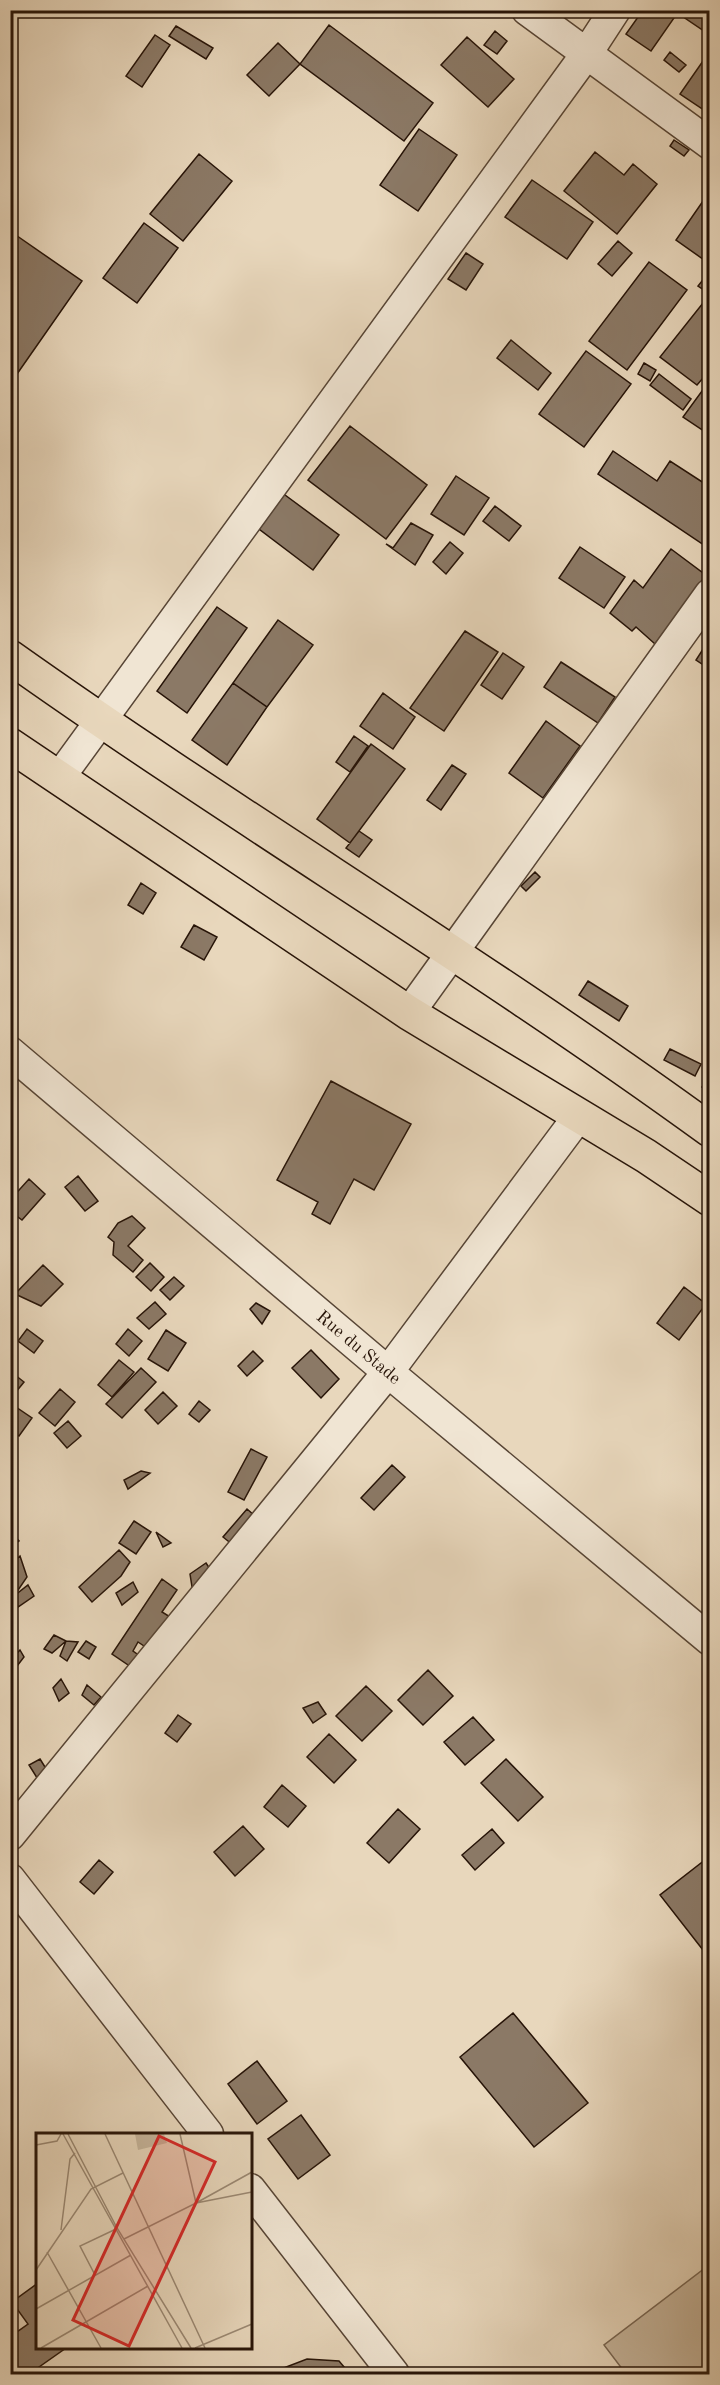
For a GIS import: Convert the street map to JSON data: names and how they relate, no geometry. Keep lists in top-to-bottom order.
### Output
{
  "streets": {
    "street": ["Rue du Stade"]
  }
}
